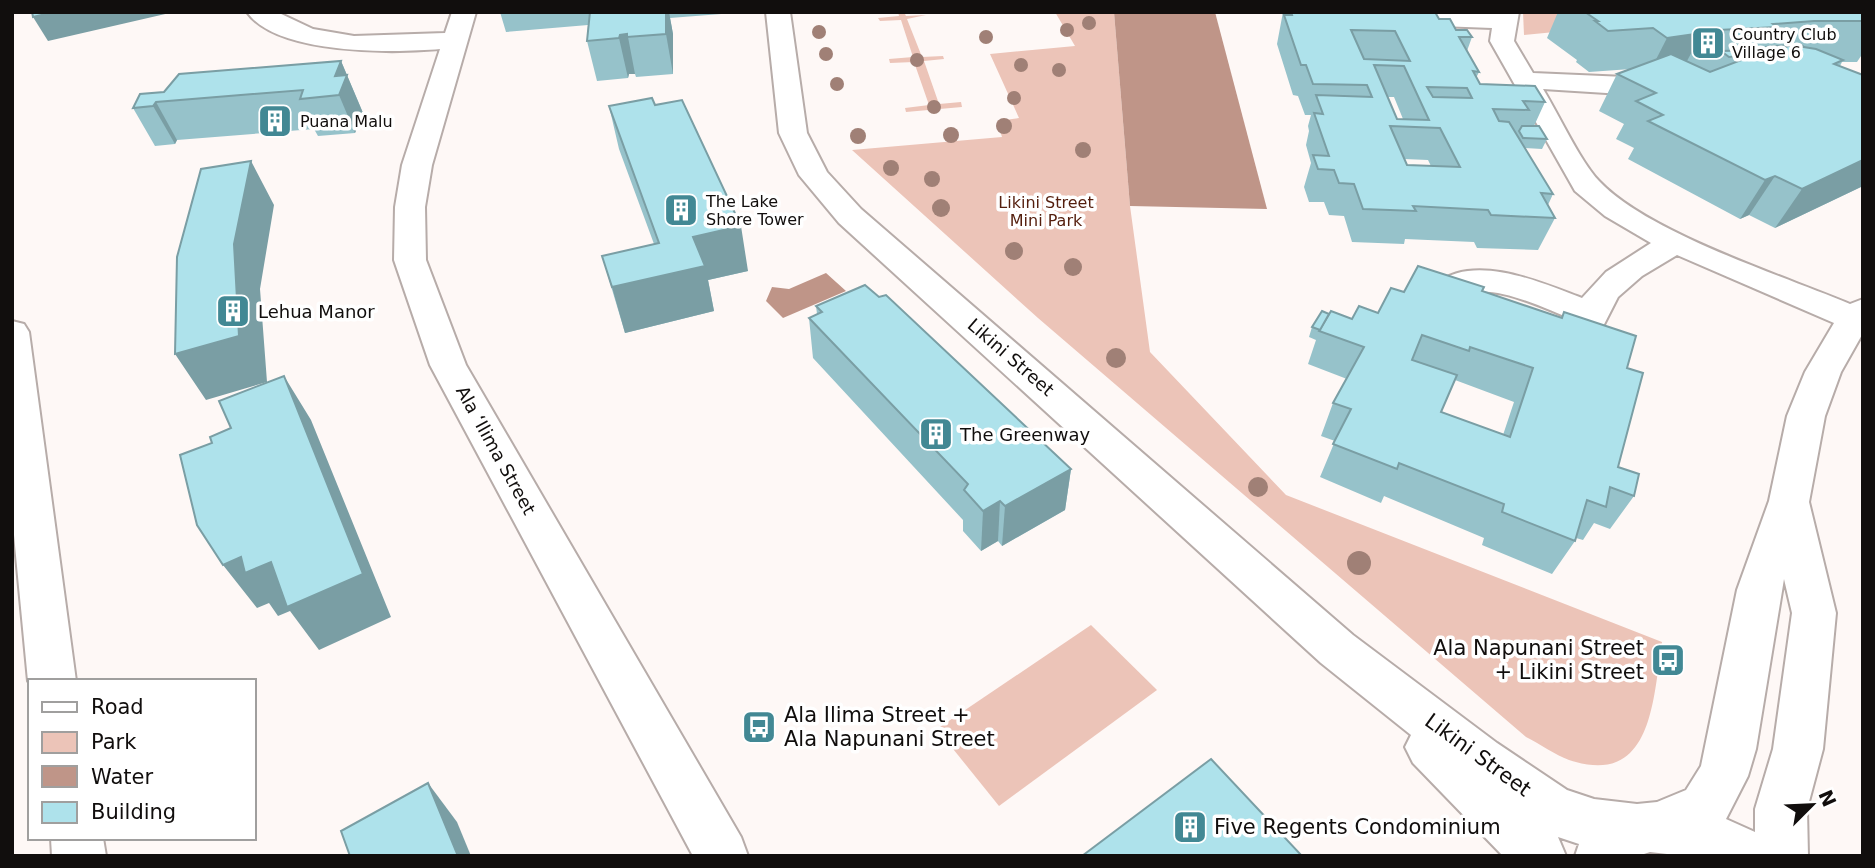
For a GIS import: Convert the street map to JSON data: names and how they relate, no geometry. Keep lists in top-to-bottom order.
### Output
{
  "streets": {
    "street": ["Likini Street", "Ala ʻIlima Street"]
  },
  "parks": ["Likini Street Mini Park"],
  "places": {
    "building": [
      "Country Club Village 6",
      "Puana Malu",
      "The Lake Shore Tower",
      "Lehua Manor",
      "The Greenway",
      "Five Regents Condominium"
    ],
    "bus stop": ["Ala Napunani Street + Likini Street", "Ala Ilima Street + Ala Napunani Street"]
  },
  "legend": [
    "Road",
    "Park",
    "Water",
    "Building"
  ],
  "north": "top right"
}
